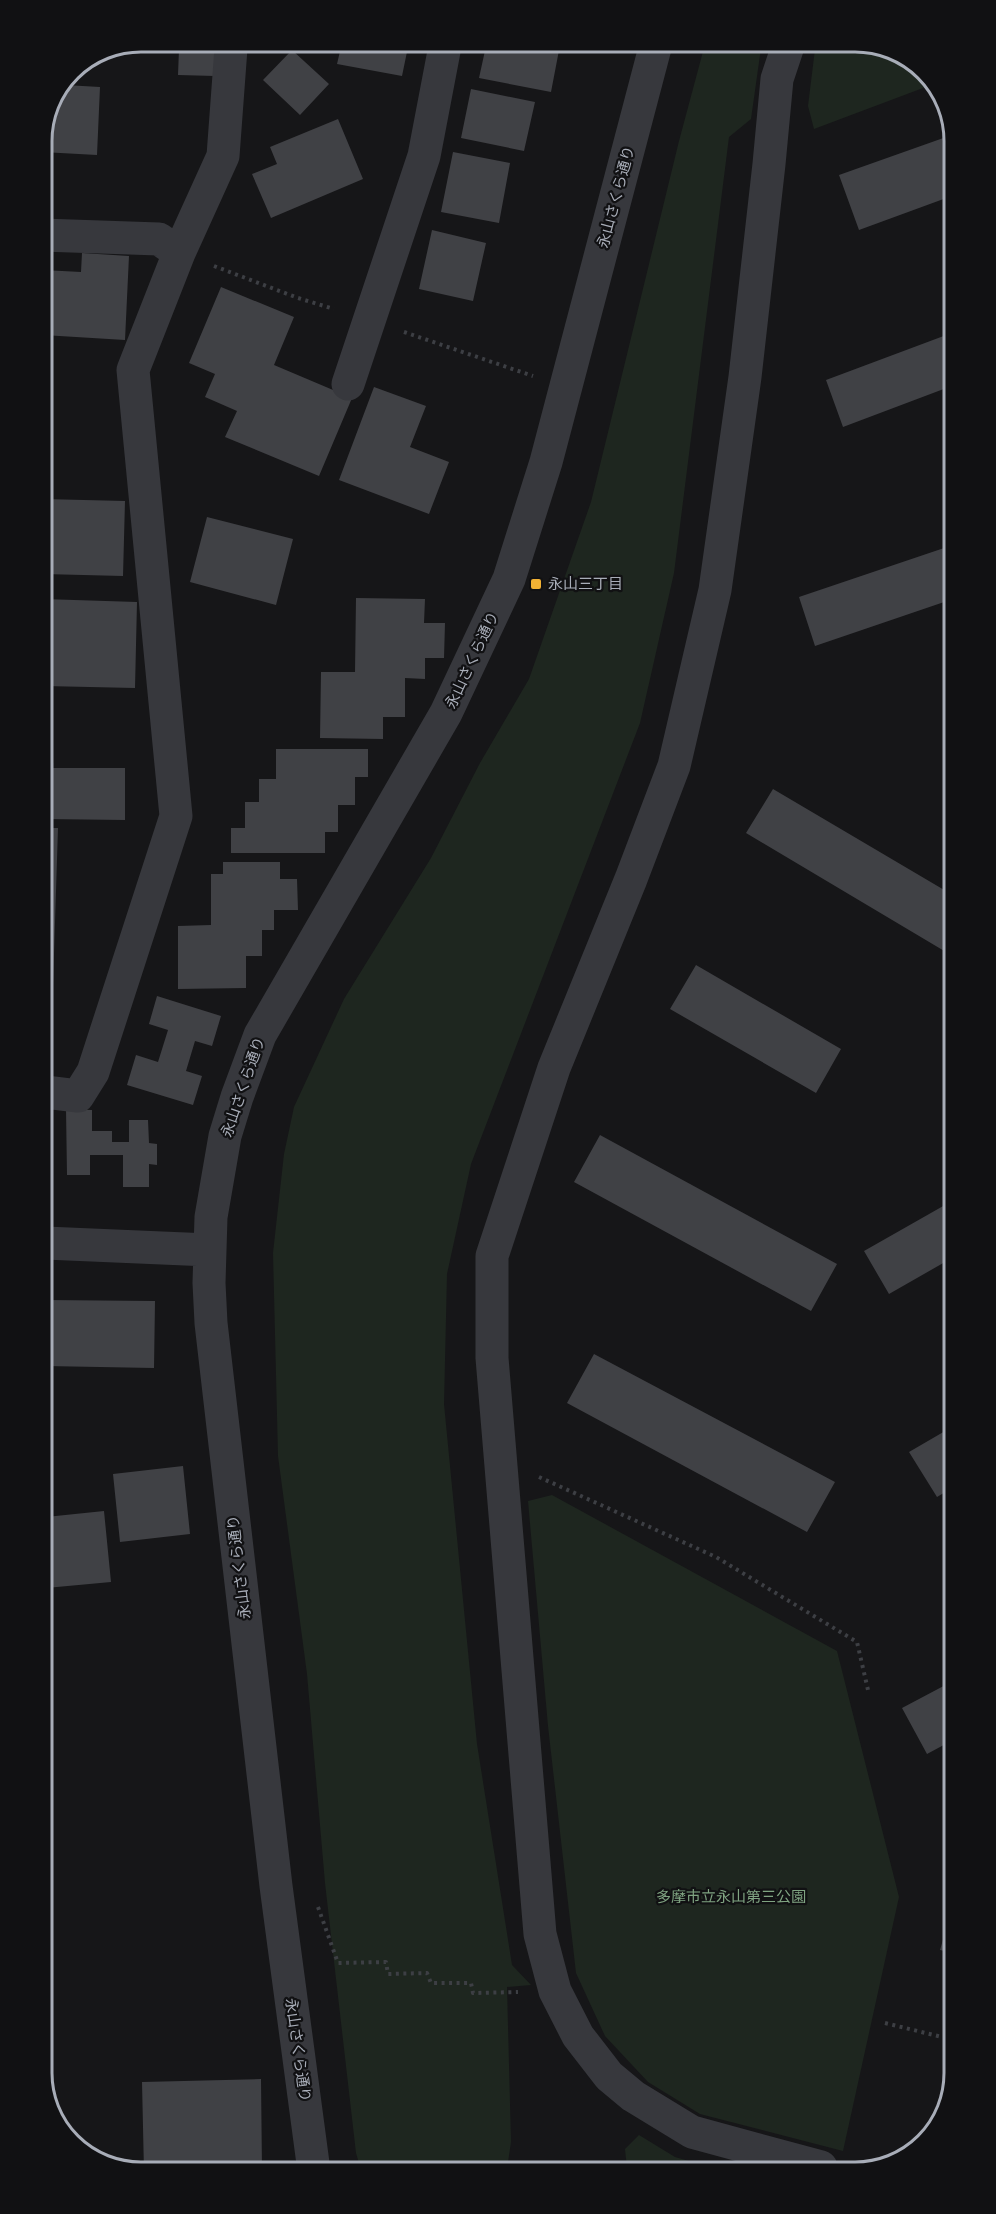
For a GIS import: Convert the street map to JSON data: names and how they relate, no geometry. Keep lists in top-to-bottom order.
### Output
{
  "streets": {
    "street": ["永山さくら通り"]
  },
  "parks": ["多摩市立永山第三公園"],
  "places": {
    "transit": ["永山三丁目"]
  }
}
